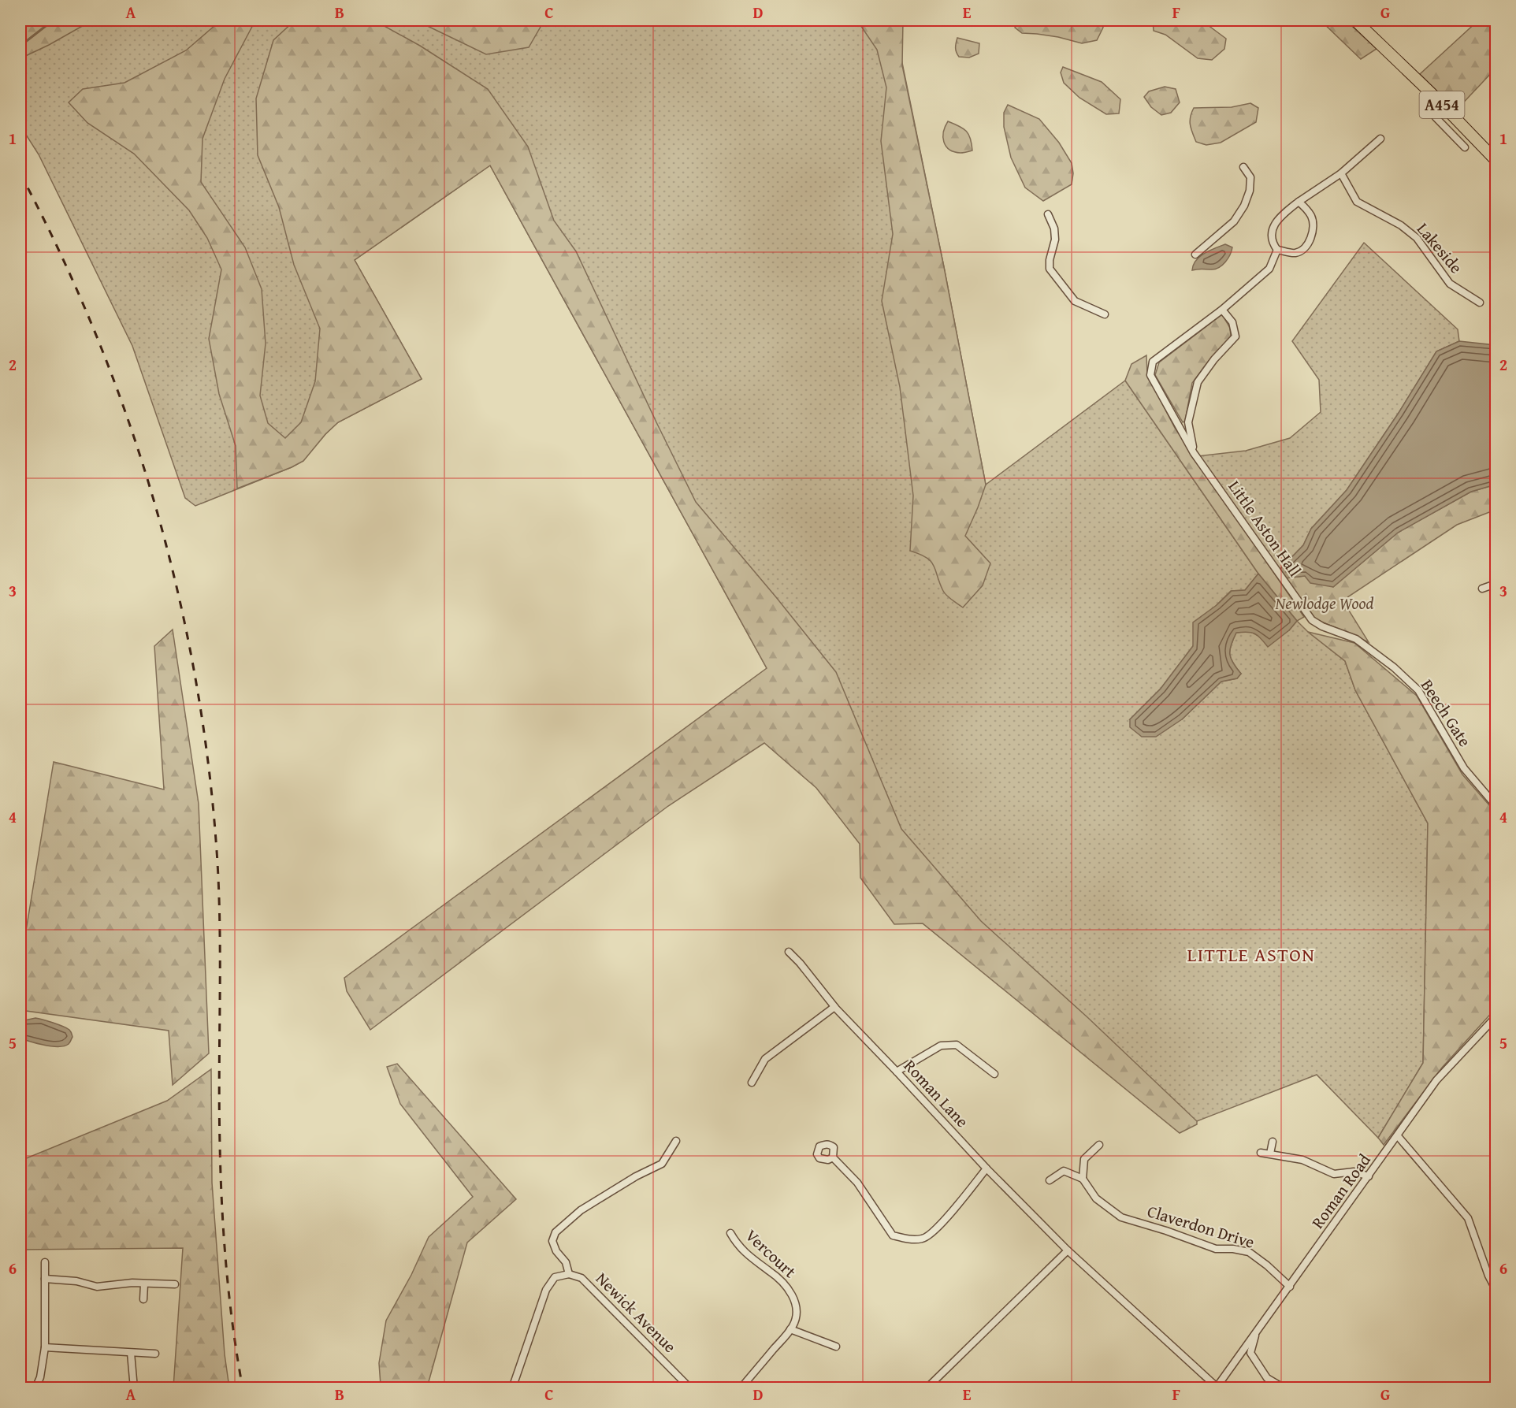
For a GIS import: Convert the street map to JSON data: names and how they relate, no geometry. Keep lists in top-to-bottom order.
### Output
{
  "streets": {
    "main road": ["A454"],
    "street": [
      "Lakeside",
      "Little Aston Hall",
      "Beech Gate",
      "Roman Lane",
      "Roman Road",
      "Claverdon Drive",
      "Vercourt",
      "Newick Avenue"
    ]
  },
  "crossings": [
    ["Little Aston Hall", "Beech Gate"],
    ["Roman Lane", "Roman Road"],
    ["Roman Road", "Claverdon Drive"]
  ],
  "districts": ["LITTLE ASTON"],
  "parks": ["Newlodge Wood"],
  "grid": {
    "columns": [
      "A",
      "B",
      "C",
      "D",
      "E",
      "F",
      "G"
    ],
    "rows": [
      "1",
      "2",
      "3",
      "4",
      "5",
      "6"
    ]
  }
}
